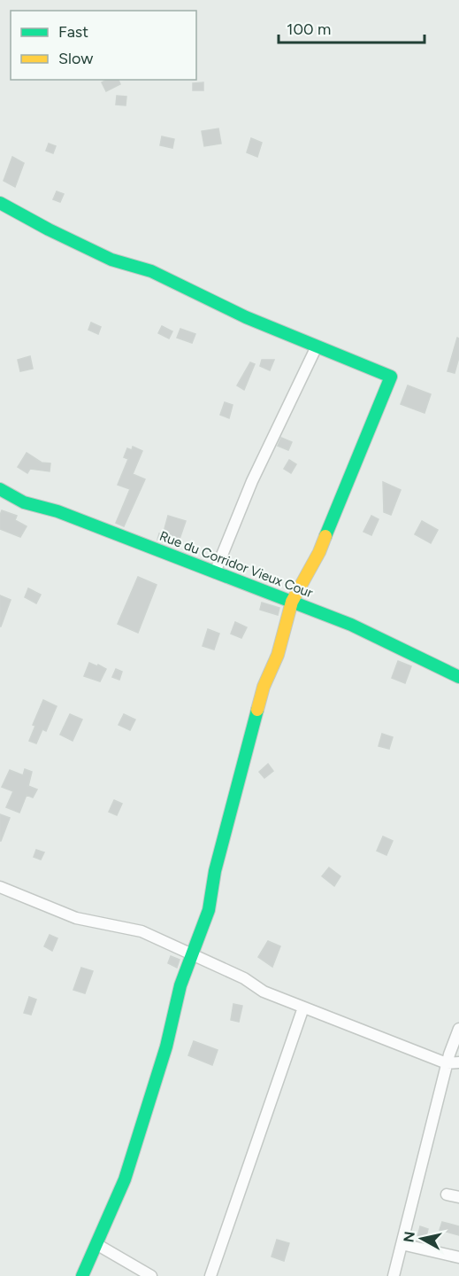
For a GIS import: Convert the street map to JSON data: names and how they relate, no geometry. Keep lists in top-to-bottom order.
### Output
{
  "streets": {
    "street": ["Rue du Corridor Vieux Cour"]
  },
  "legend": ["Fast", "Slow"],
  "scale_bar": "100 m",
  "north": "left"
}
